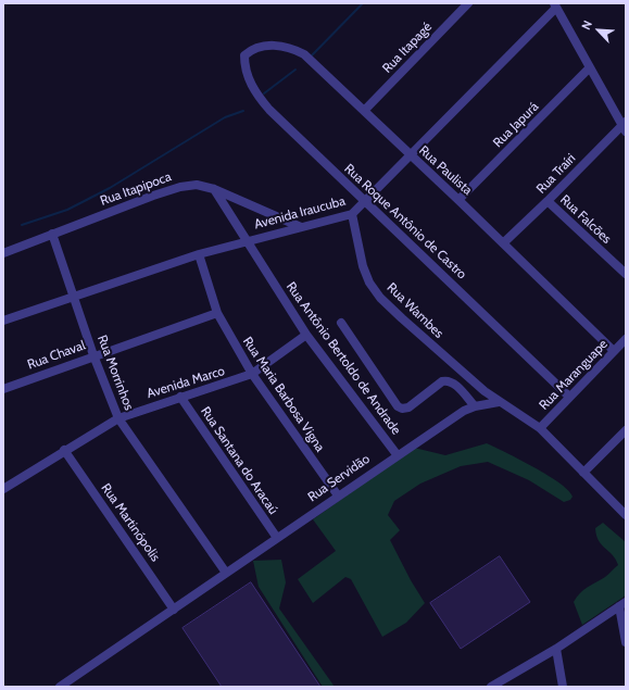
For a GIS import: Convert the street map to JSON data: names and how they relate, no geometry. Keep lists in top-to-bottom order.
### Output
{
  "streets": {
    "street": [
      "Rua Itapagé",
      "Rua Japurá",
      "Rua Paulista",
      "Rua Traíri",
      "Rua Itapipoca",
      "Avenida Iraucuba",
      "Rua Falcões",
      "Rua Roque Antônio de Castro",
      "Rua Wambes",
      "Rua Chaval",
      "Rua Antônio Bertoldo de Andrade",
      "Rua Morrinhos",
      "Rua Maranguape",
      "Avenida Marco",
      "Rua Maria Barbosa Vigna",
      "Rua Santana do Aracaú",
      "Rua Servidão",
      "Rua Martinópolis"
    ]
  },
  "crossings": [
    ["Rua Itapagé", "Rua Paulista"],
    ["Rua Japurá", "Rua Paulista"],
    ["Rua Paulista", "Rua Traíri"],
    ["Rua Paulista", "Avenida Iraucuba"],
    ["Rua Paulista", "Rua Roque Antônio de Castro"],
    ["Rua Paulista", "Rua Maranguape"],
    ["Rua Traíri", "Rua Falcões"],
    ["Rua Itapipoca", "Avenida Iraucuba"],
    ["Rua Itapipoca", "Rua Antônio Bertoldo de Andrade"],
    ["Rua Itapipoca", "Rua Morrinhos"],
    ["Avenida Iraucuba", "Rua Roque Antônio de Castro"],
    ["Avenida Iraucuba", "Rua Wambes"],
    ["Avenida Iraucuba", "Rua Antônio Bertoldo de Andrade"],
    ["Avenida Iraucuba", "Rua Morrinhos"],
    ["Avenida Iraucuba", "Rua Maria Barbosa Vigna"],
    ["Rua Roque Antônio de Castro", "Rua Maranguape"],
    ["Rua Wambes", "Rua Servidão"],
    ["Rua Chaval", "Rua Morrinhos"],
    ["Rua Chaval", "Rua Maria Barbosa Vigna"],
    ["Rua Antônio Bertoldo de Andrade", "Avenida Marco"],
    ["Rua Antônio Bertoldo de Andrade", "Rua Servidão"],
    ["Rua Morrinhos", "Avenida Marco"],
    ["Rua Morrinhos", "Rua Servidão"],
    ["Avenida Marco", "Rua Maria Barbosa Vigna"],
    ["Avenida Marco", "Rua Santana do Aracaú"],
    ["Avenida Marco", "Rua Martinópolis"],
    ["Rua Maria Barbosa Vigna", "Rua Servidão"],
    ["Rua Santana do Aracaú", "Rua Servidão"],
    ["Rua Servidão", "Rua Martinópolis"]
  ],
  "north": "top left"
}
